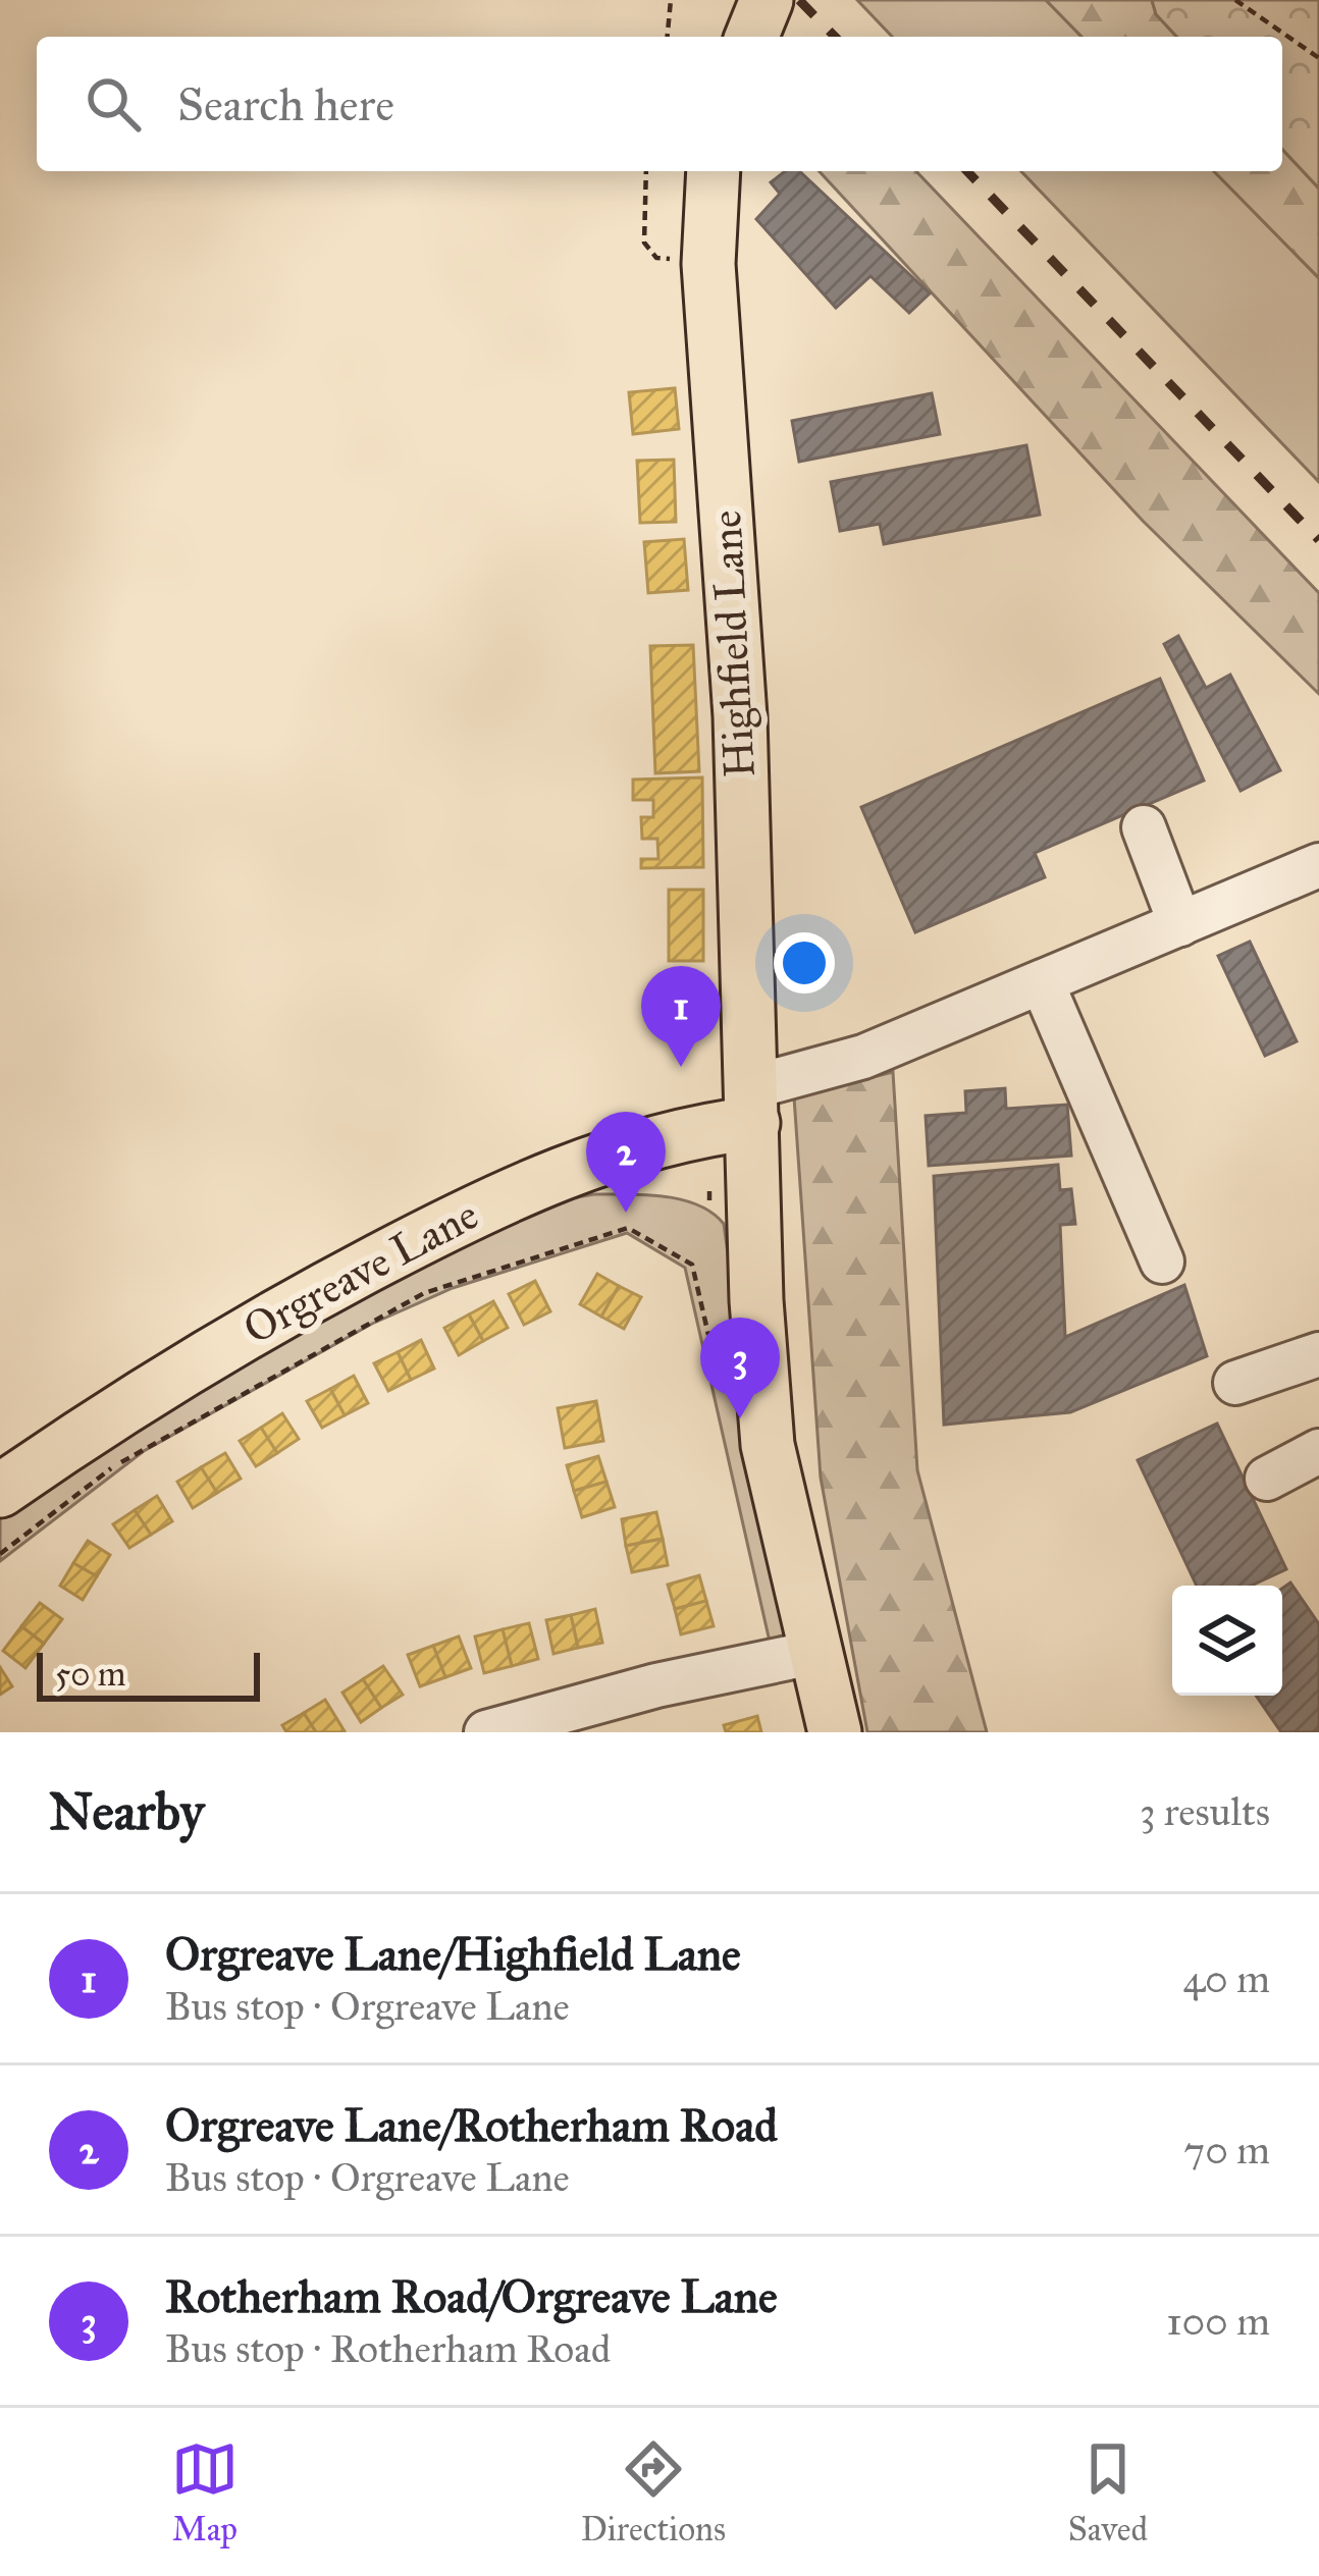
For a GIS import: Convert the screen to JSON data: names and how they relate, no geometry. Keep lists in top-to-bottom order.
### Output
{
  "streets": {
    "main road": ["Highfield Lane", "Orgreave Lane"]
  },
  "crossings": [
    ["Highfield Lane", "Orgreave Lane"]
  ],
  "scale_bar": "50 m",
  "page": {
    "search": "Search here",
    "pins": ["1", "2", "3"],
    "scale": "50 m",
    "heading": ["Nearby", "3 results"],
    "list": [
      {
        "mark": "1",
        "name": "Orgreave Lane/Highfield Lane",
        "note": "Bus stop · Orgreave Lane",
        "value": "40 m"
      },
      {
        "mark": "2",
        "name": "Orgreave Lane/Rotherham Road",
        "note": "Bus stop · Orgreave Lane",
        "value": "70 m"
      },
      {
        "mark": "3",
        "name": "Rotherham Road/Orgreave Lane",
        "note": "Bus stop · Rotherham Road",
        "value": "100 m"
      }
    ],
    "nav": ["Map", "Directions", "Saved"]
  }
}
